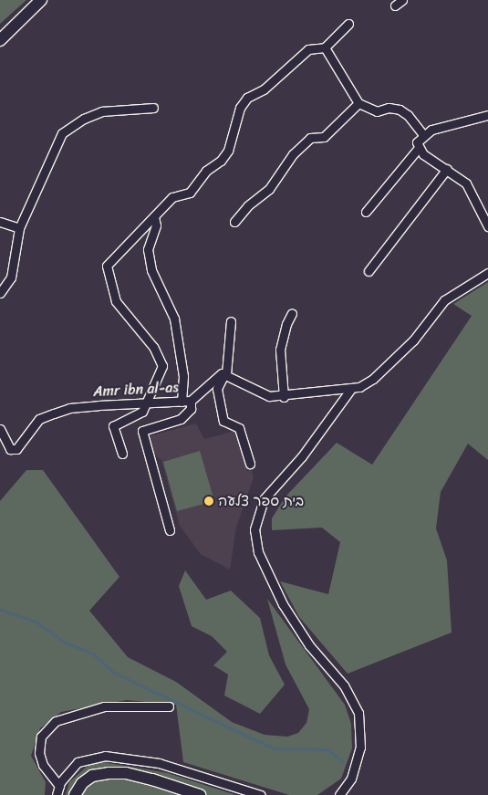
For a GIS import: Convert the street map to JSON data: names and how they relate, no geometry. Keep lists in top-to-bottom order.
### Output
{
  "streets": {
    "street": ["Amr ibn al-as"]
  },
  "places": ["בית ספר צלעה"]
}
